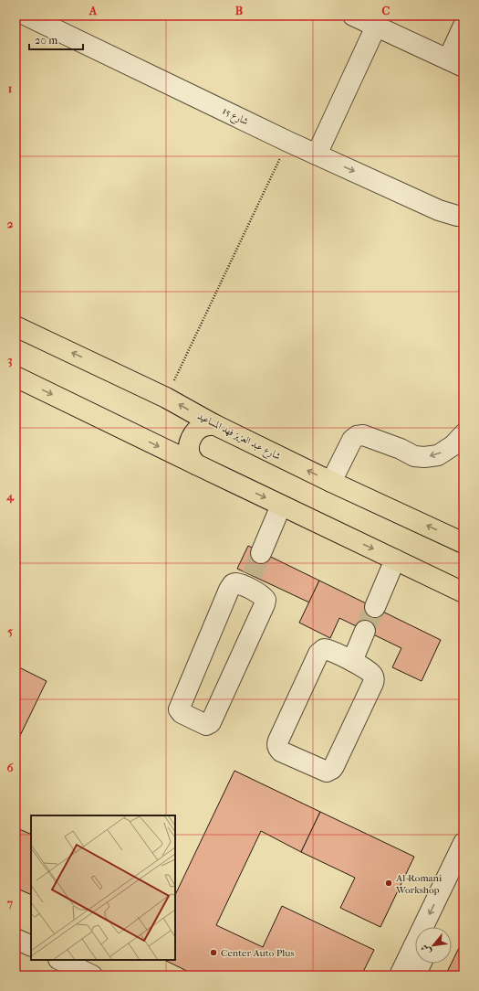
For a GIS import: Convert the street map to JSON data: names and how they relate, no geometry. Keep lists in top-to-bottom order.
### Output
{
  "streets": {
    "main road": ["شارع عبد العزيز فهد المساعيد"],
    "street": ["شارع 15"]
  },
  "places": ["Al-Romani Workshop", "Center Auto Plus"],
  "scale_bar": "20 m",
  "north": "bottom left",
  "grid": {
    "columns": ["A", "B", "C"],
    "rows": [
      "1",
      "2",
      "3",
      "4",
      "5",
      "6",
      "7"
    ]
  }
}
